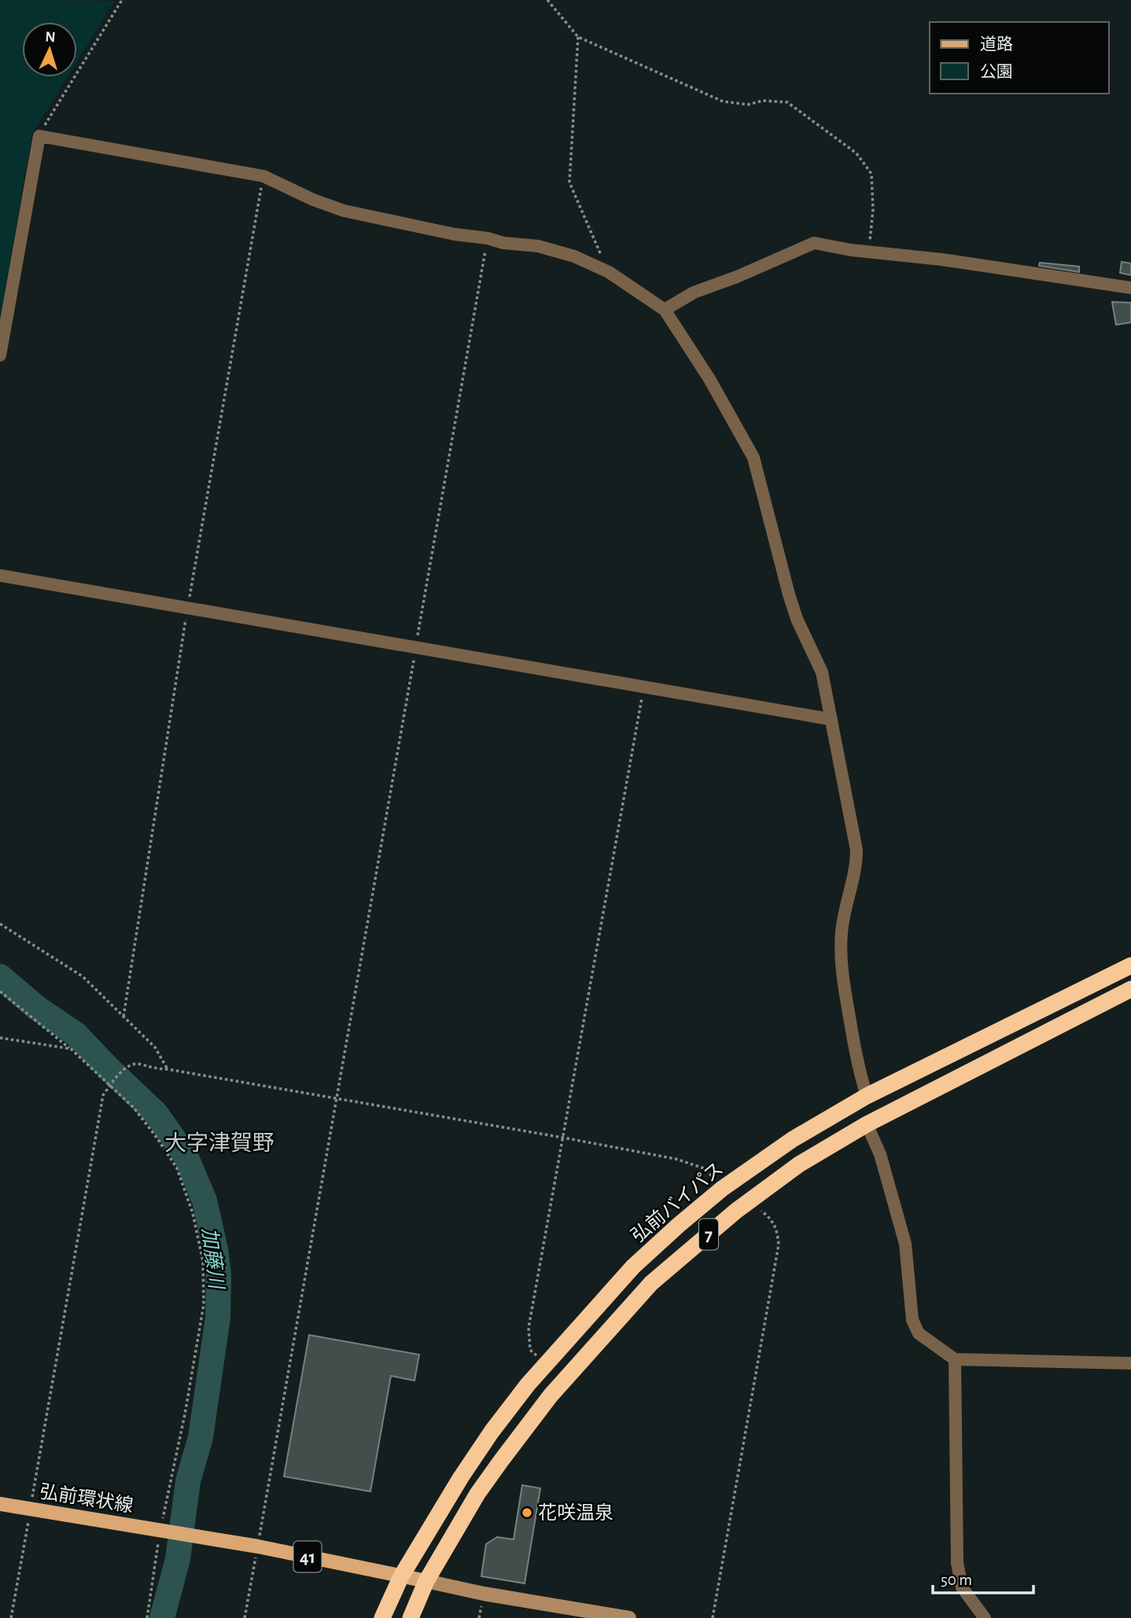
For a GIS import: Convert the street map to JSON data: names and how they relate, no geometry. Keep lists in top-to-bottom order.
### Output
{
  "streets": {
    "highway": ["弘前バイパス", "7"],
    "main road": ["弘前環状線", "41"]
  },
  "crossings": [
    ["弘前バイパス", "41"],
    ["7", "41"],
    ["弘前環状線", "41"]
  ],
  "districts": ["大字津賀野"],
  "water": ["加藤川"],
  "places": ["花咲温泉"],
  "legend": ["道路", "公園"],
  "scale_bar": "50 m",
  "north": "top"
}
